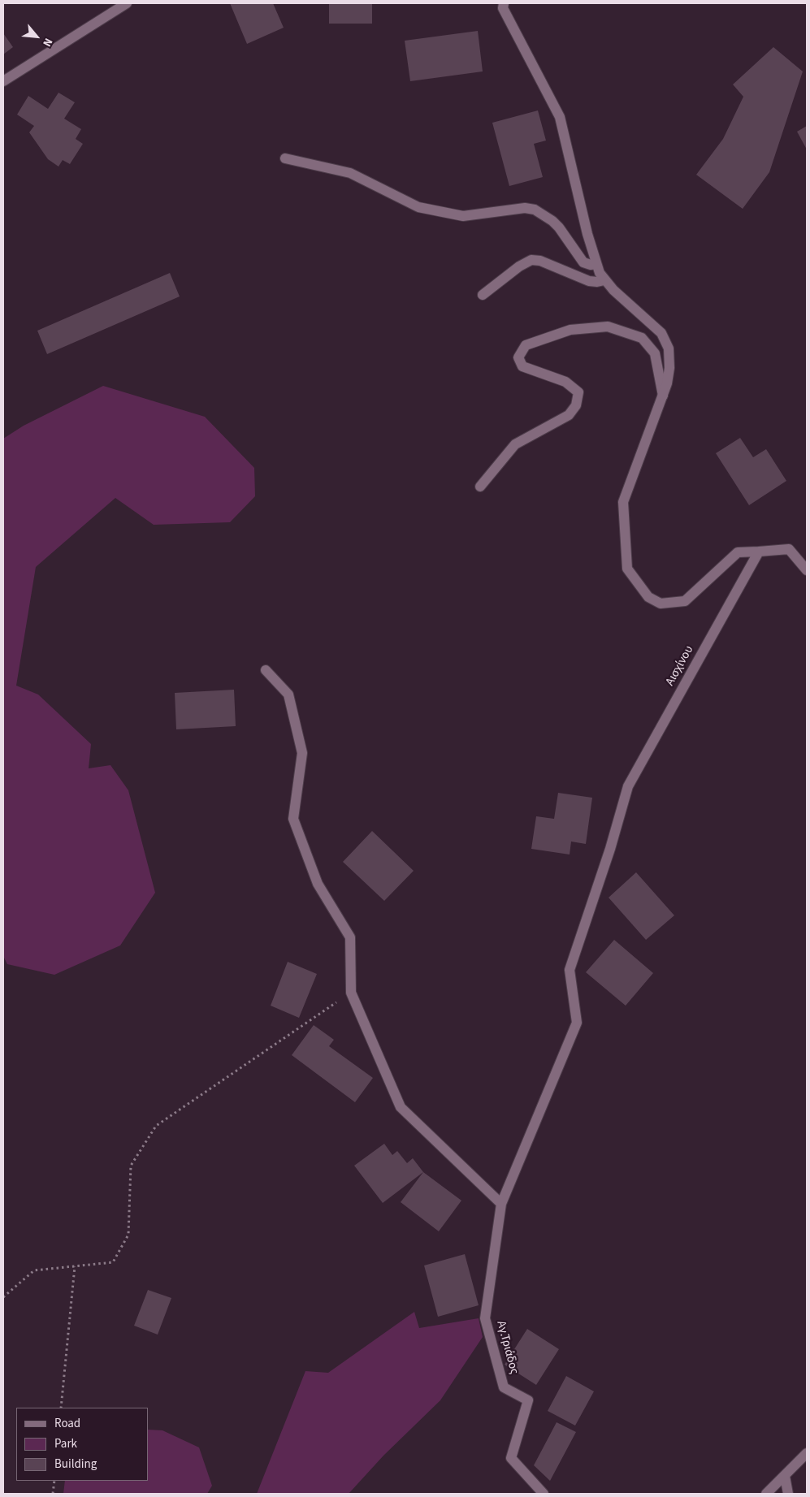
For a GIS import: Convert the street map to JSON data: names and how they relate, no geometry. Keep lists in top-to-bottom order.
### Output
{
  "streets": {
    "street": ["Αισχίνου", "Αγ.Τριάδος"]
  },
  "crossings": [
    ["Αισχίνου", "Αγ.Τριάδος"]
  ],
  "legend": ["Road", "Park", "Building"],
  "north": "bottom right"
}
